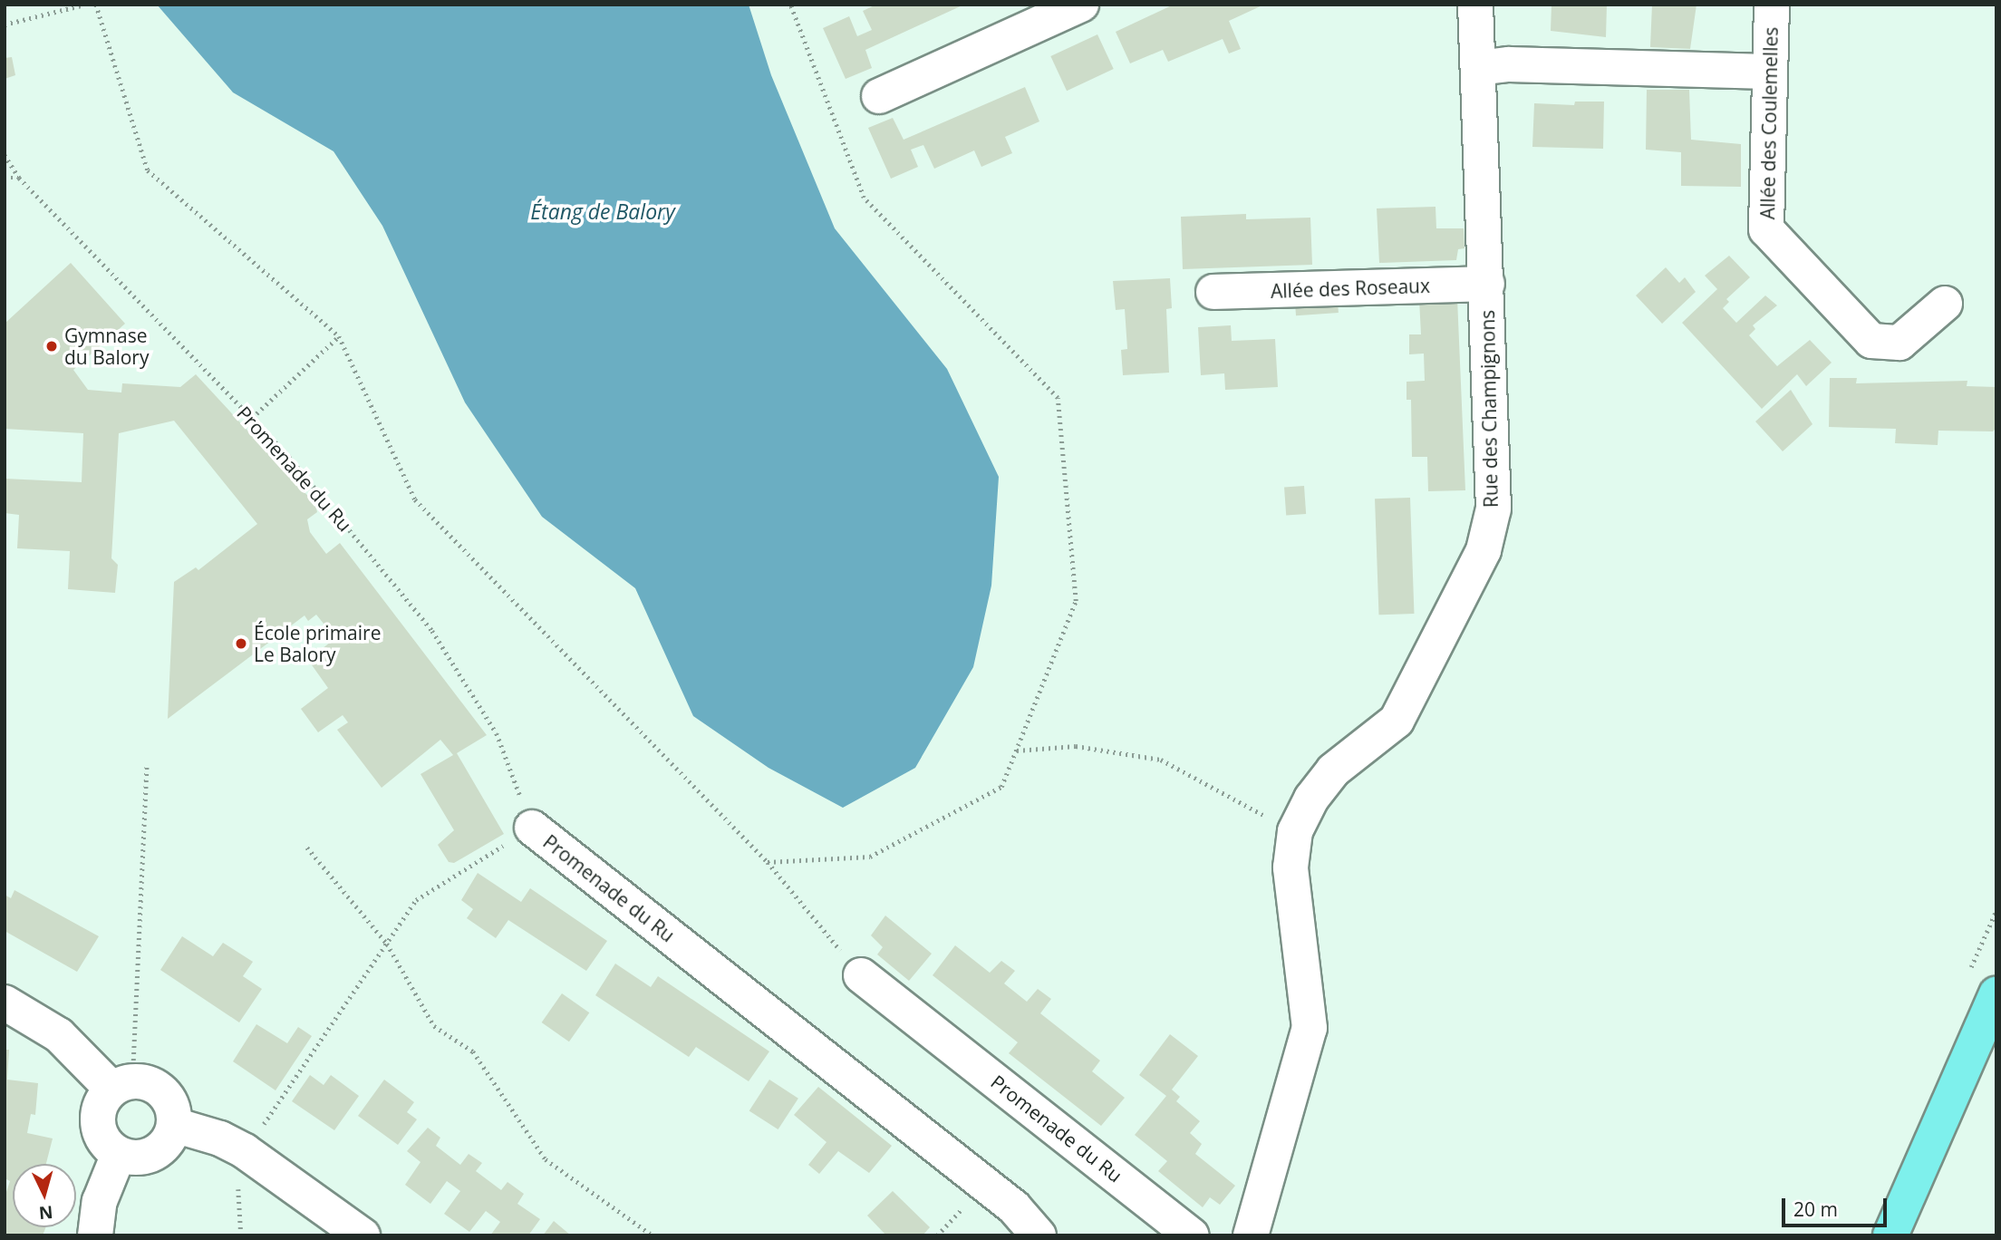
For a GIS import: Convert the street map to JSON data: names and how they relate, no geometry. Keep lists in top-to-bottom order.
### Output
{
  "streets": {
    "street": [
      "Allée des Coulemelles",
      "Allée des Roseaux",
      "Rue des Champignons",
      "Promenade du Ru"
    ]
  },
  "crossings": [
    ["Allée des Roseaux", "Rue des Champignons"]
  ],
  "water": ["Étang de Balory"],
  "places": ["Gymnase du Balory", "École primaire Le Balory"],
  "scale_bar": "20 m",
  "north": "bottom"
}
